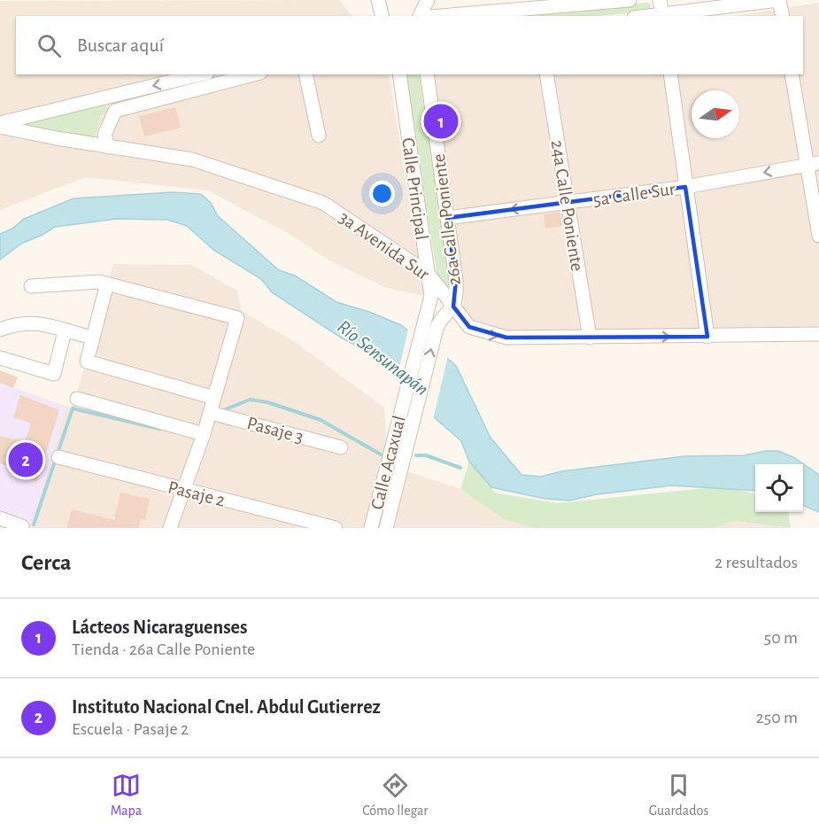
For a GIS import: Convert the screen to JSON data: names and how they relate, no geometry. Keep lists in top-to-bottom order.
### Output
{
  "streets": {
    "street": [
      "Calle Principal",
      "5a Calle Sur",
      "24a Calle Poniente",
      "26a Calle Poniente",
      "3a Avenida Sur",
      "Pasaje 3",
      "Calle Acaxual",
      "Pasaje 2"
    ]
  },
  "crossings": [
    ["Calle Principal", "3a Avenida Sur"],
    ["Calle Principal", "Calle Acaxual"],
    ["5a Calle Sur", "24a Calle Poniente"],
    ["5a Calle Sur", "26a Calle Poniente"],
    ["24a Calle Poniente", "3a Avenida Sur"],
    ["26a Calle Poniente", "3a Avenida Sur"],
    ["26a Calle Poniente", "Calle Acaxual"]
  ],
  "one_way": ["5a Calle Sur"],
  "water": ["Río Sensunapán"],
  "north": "right",
  "page": {
    "search": "Buscar aquí",
    "pins": ["1", "2"],
    "heading": ["Cerca", "2 resultados"],
    "list": [
      {
        "mark": "1",
        "name": "Lácteos Nicaraguenses",
        "note": "Tienda · 26a Calle Poniente",
        "value": "50 m"
      },
      {
        "mark": "2",
        "name": "Instituto Nacional Cnel. Abdul Gutierrez",
        "note": "Escuela · Pasaje 2",
        "value": "250 m"
      }
    ],
    "nav": ["Mapa", "Cómo llegar", "Guardados"]
  }
}
